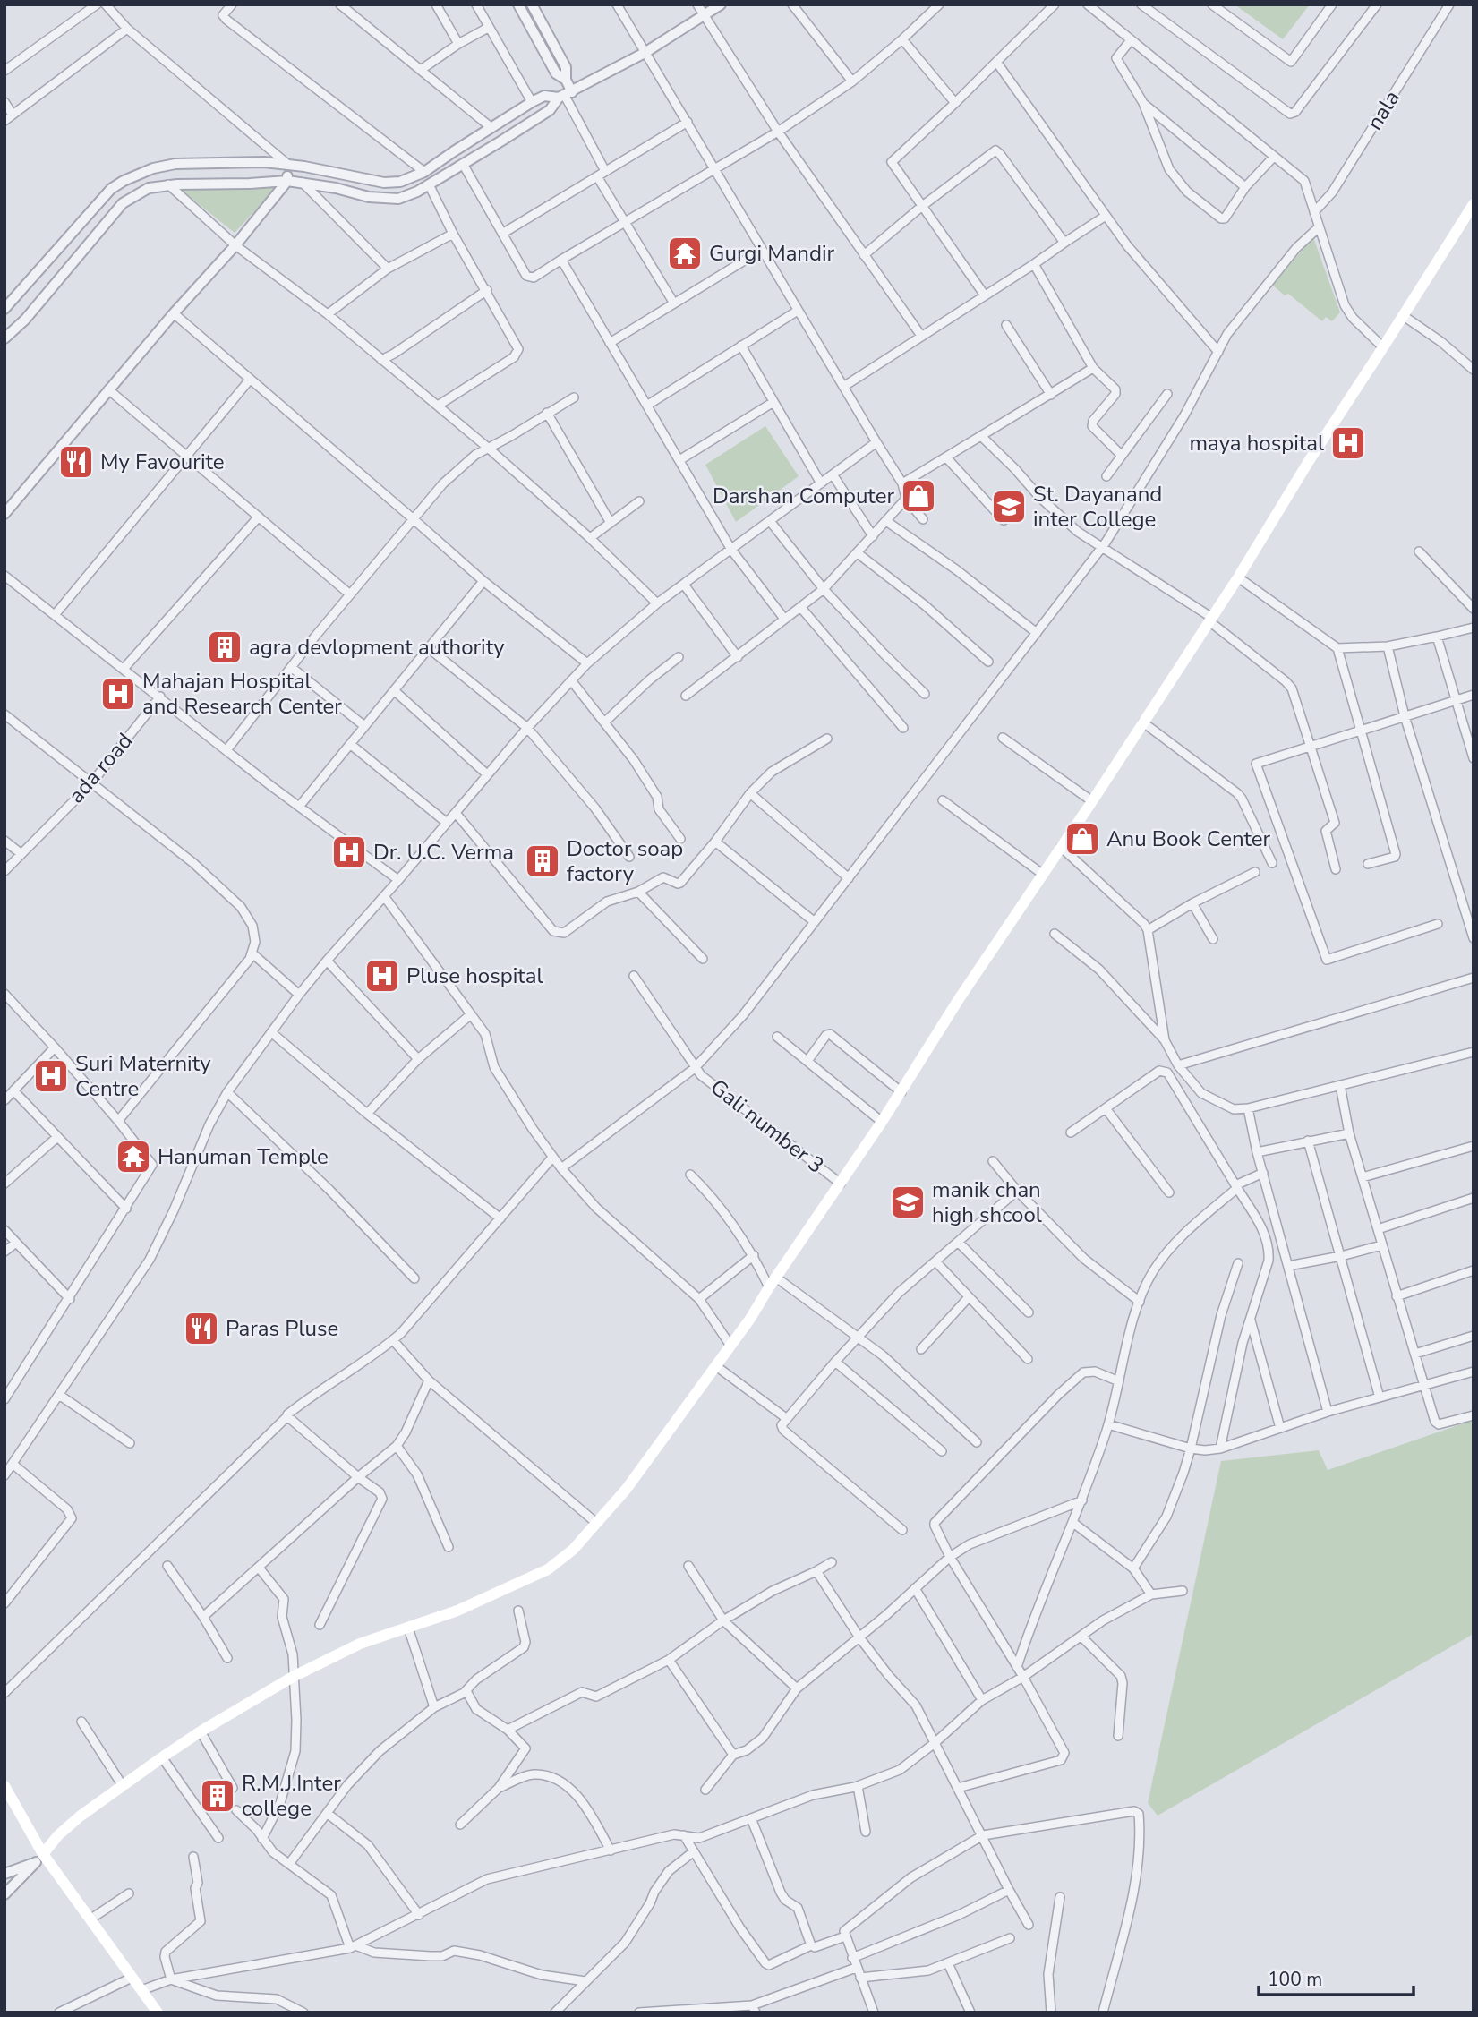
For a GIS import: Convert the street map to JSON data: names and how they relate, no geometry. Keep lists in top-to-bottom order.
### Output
{
  "streets": {
    "street": ["nala", "ada road", "Gali number 3"]
  },
  "crossings": [
    ["nala", "Gali number 3"]
  ],
  "places": {
    "temple": ["Gurgi Mandir", "Hanuman Temple"],
    "hospital": [
      "maya hospital",
      "Mahajan Hospital and Research Center",
      "Dr. U.C. Verma",
      "Pluse hospital",
      "Suri Maternity Centre"
    ],
    "restaurant": ["My Favourite", "Paras Pluse"],
    "shop": ["Darshan Computer", "Anu Book Center"],
    "school or university": ["St. Dayanand inter College", "manik chan high shcool"],
    "building": ["agra devlopment authority", "Doctor soap factory", "R.M.J.Inter college"]
  },
  "scale_bar": "100 m"
}
